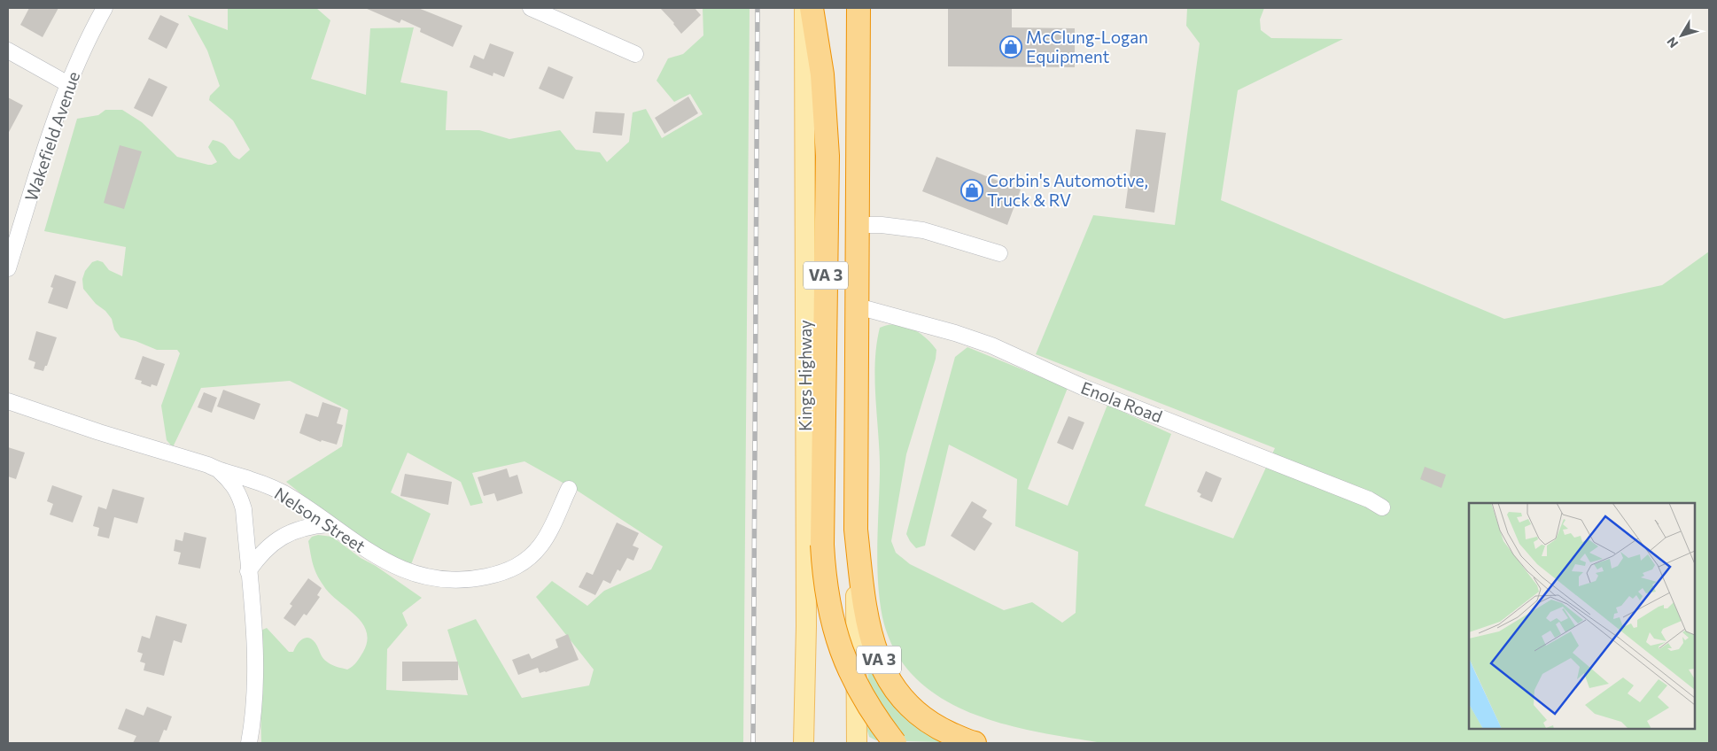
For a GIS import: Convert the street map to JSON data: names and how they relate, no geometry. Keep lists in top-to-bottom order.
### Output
{
  "streets": {
    "highway": ["VA 3"],
    "main road": ["Kings Highway"],
    "street": ["Wakefield Avenue", "Enola Road", "Nelson Street"]
  },
  "crossings": [
    ["VA 3", "Enola Road"]
  ],
  "places": {
    "shop": ["McClung-Logan Equipment", "Corbin's Automotive, Truck & RV"]
  },
  "north": "bottom left"
}
